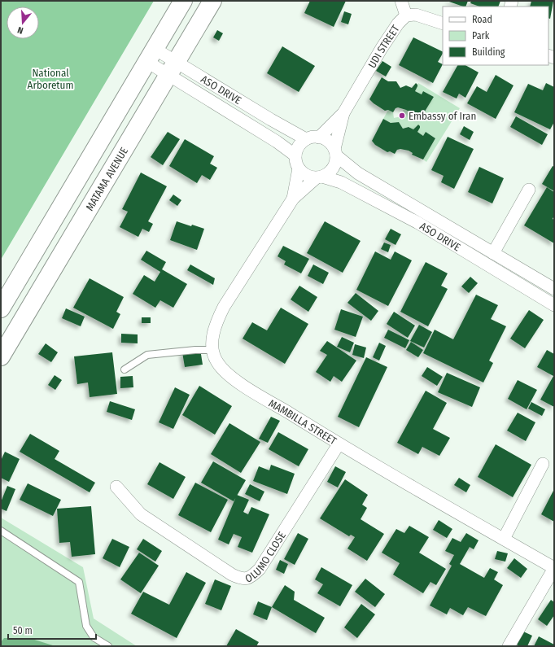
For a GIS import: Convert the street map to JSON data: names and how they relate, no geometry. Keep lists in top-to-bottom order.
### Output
{
  "streets": {
    "main road": ["MATAMA AVENUE"],
    "street": [
      "UDI STREET",
      "ASO DRIVE",
      "MAMBILLA STREET",
      "OLUMO CLOSE"
    ]
  },
  "crossings": [
    ["ASO DRIVE", "MATAMA AVENUE"],
    ["MAMBILLA STREET", "OLUMO CLOSE"]
  ],
  "parks": ["National Arboretum"],
  "places": ["Embassy of Iran"],
  "legend": ["Road", "Park", "Building"],
  "scale_bar": "50 m",
  "north": "bottom"
}
